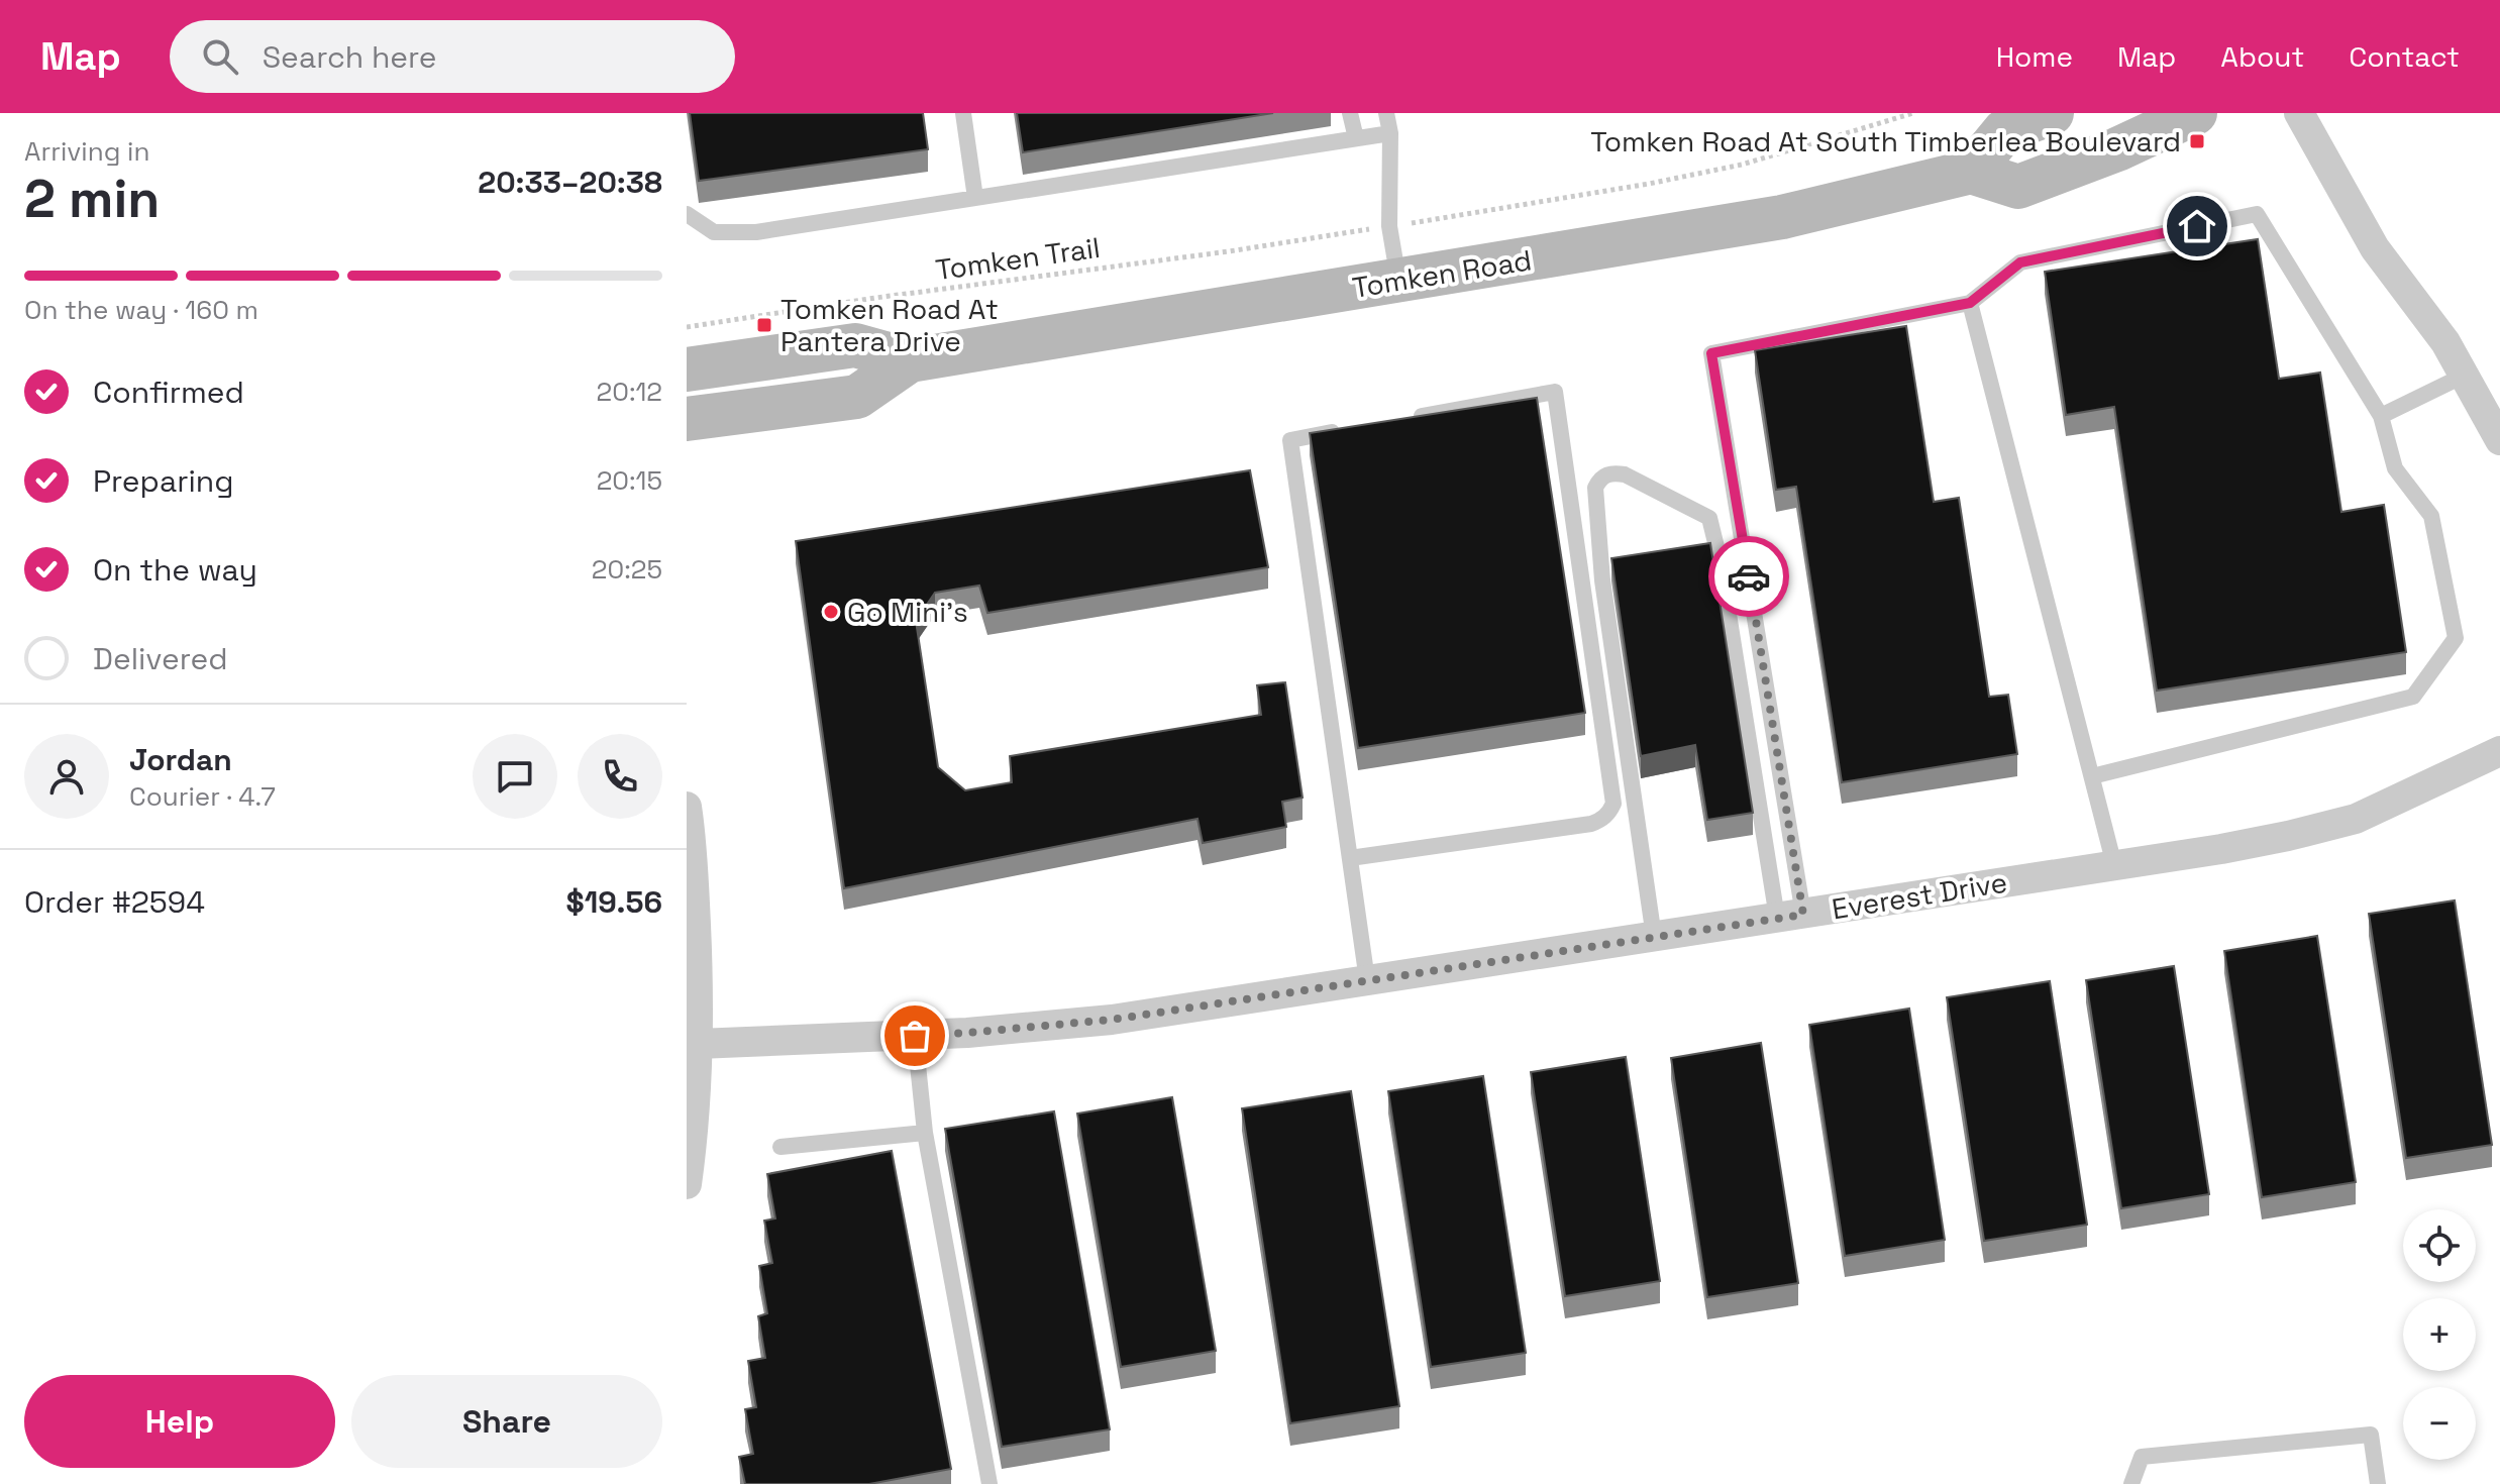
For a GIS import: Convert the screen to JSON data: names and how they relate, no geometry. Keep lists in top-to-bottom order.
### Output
{
  "streets": {
    "main road": ["Tomken Road"],
    "street": ["Everest Drive"],
    "path": ["Tomken Trail"]
  },
  "places": {
    "transit": ["Tomken Road At South Timberlea Boulevard", "Tomken Road At Pantera Drive"],
    "other": ["Go Mini's"]
  },
  "page": {
    "header": "Map",
    "search": "Search here",
    "nav": [
      "Home",
      "Map",
      "About",
      "Contact"
    ],
    "heading": ["2 min", "Arriving in", "20:33–20:38"],
    "panel": [
      "Jordan",
      "Courier · 4.7",
      "Order #2594",
      "$19.56"
    ],
    "bar": "On the way · 160 m",
    "list": [
      ["Confirmed", "20:12"],
      ["Preparing", "20:15"],
      ["On the way", "20:25"],
      "Delivered"
    ],
    "map_buttons": ["+", "−"],
    "buttons": ["Help", "Share"]
  }
}
